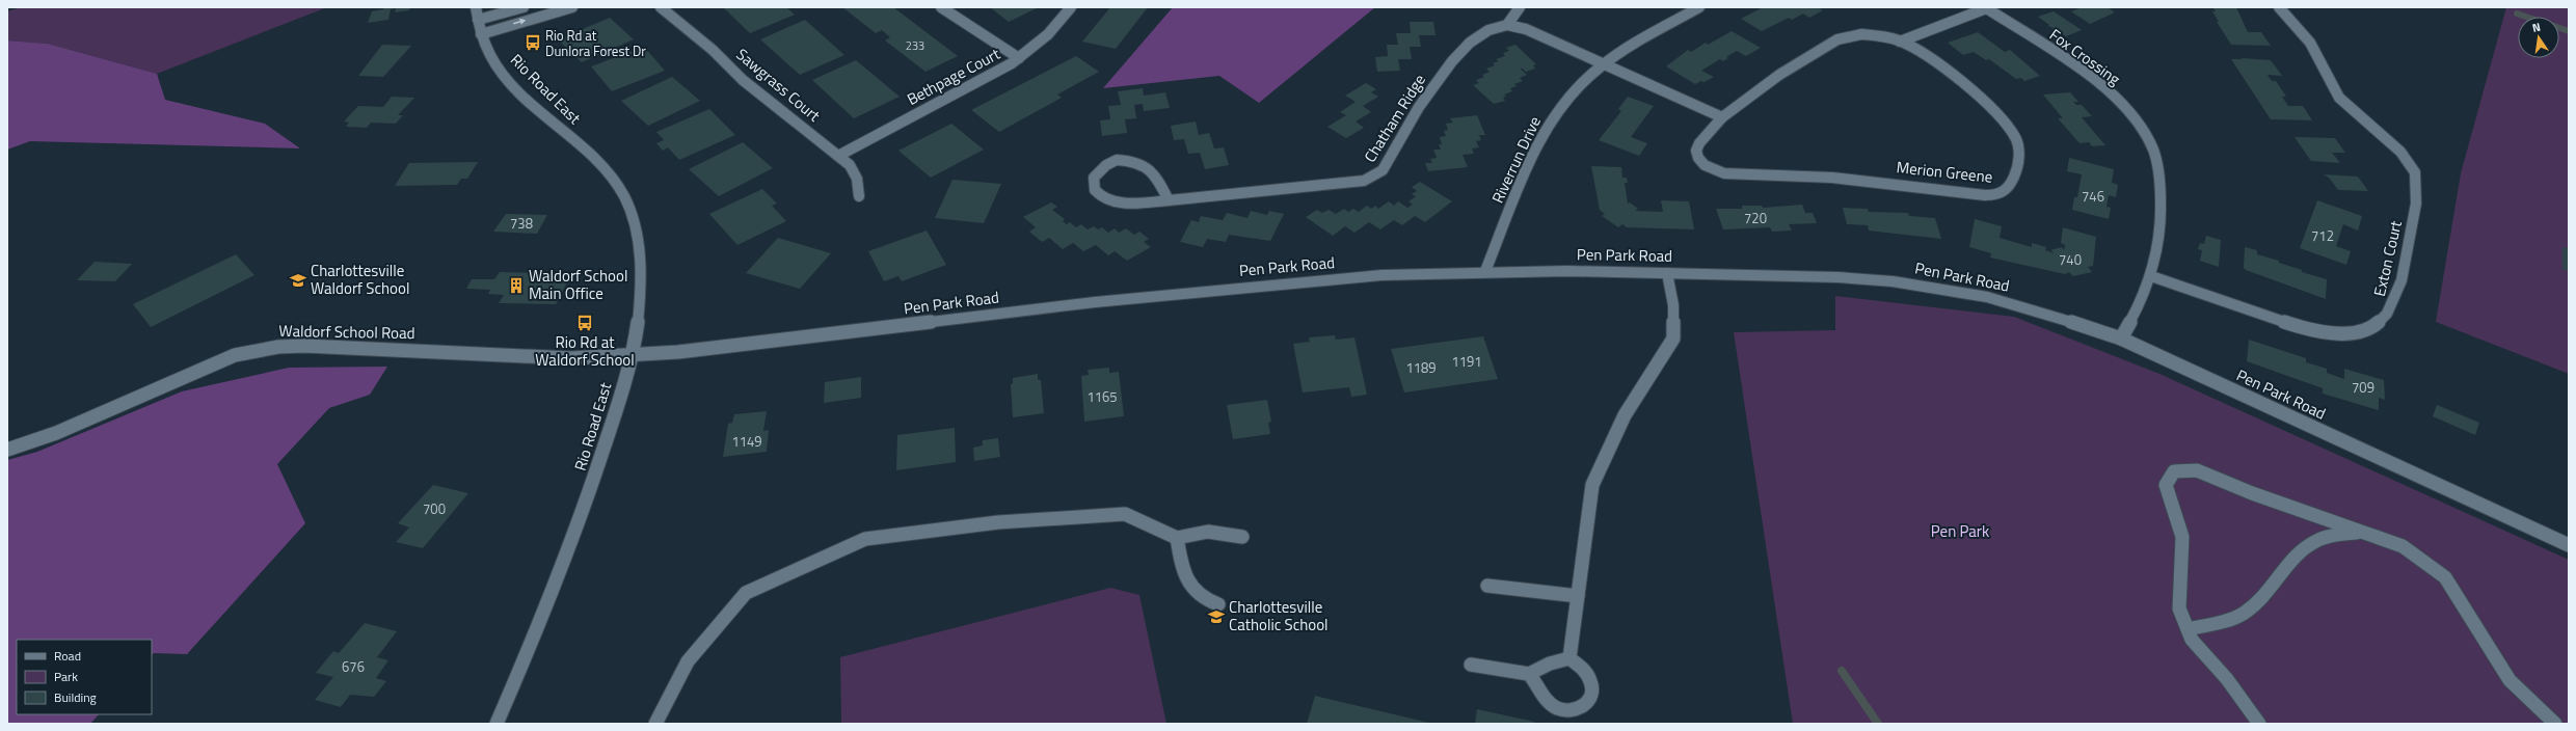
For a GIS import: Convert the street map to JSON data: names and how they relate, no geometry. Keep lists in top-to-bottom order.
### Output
{
  "streets": {
    "street": [
      "Fox Crossing",
      "Bethpage Court",
      "Sawgrass Court",
      "Rio Road East",
      "Chatham Ridge",
      "Riverrun Drive",
      "Merion Greene",
      "Pen Park Road",
      "Exton Court",
      "Waldorf School Road"
    ]
  },
  "crossings": [
    ["Fox Crossing", "Pen Park Road"],
    ["Fox Crossing", "Exton Court"],
    ["Bethpage Court", "Sawgrass Court"],
    ["Rio Road East", "Pen Park Road"],
    ["Rio Road East", "Waldorf School Road"],
    ["Riverrun Drive", "Pen Park Road"],
    ["Pen Park Road", "Waldorf School Road"]
  ],
  "parks": ["Pen Park"],
  "places": {
    "bus stop": ["Rio Rd at Dunlora Forest Dr", "Rio Rd at Waldorf School"],
    "school or university": ["Charlottesville Waldorf School", "Charlottesville Catholic School"],
    "building": ["Waldorf School Main Office"]
  },
  "house_numbers": [
    "233",
    "746",
    "720",
    "738",
    "712",
    "740",
    "1191",
    "1189",
    "709",
    "1165",
    "1149",
    "700",
    "676"
  ],
  "legend": ["Road", "Park", "Building"],
  "north": "top"
}
